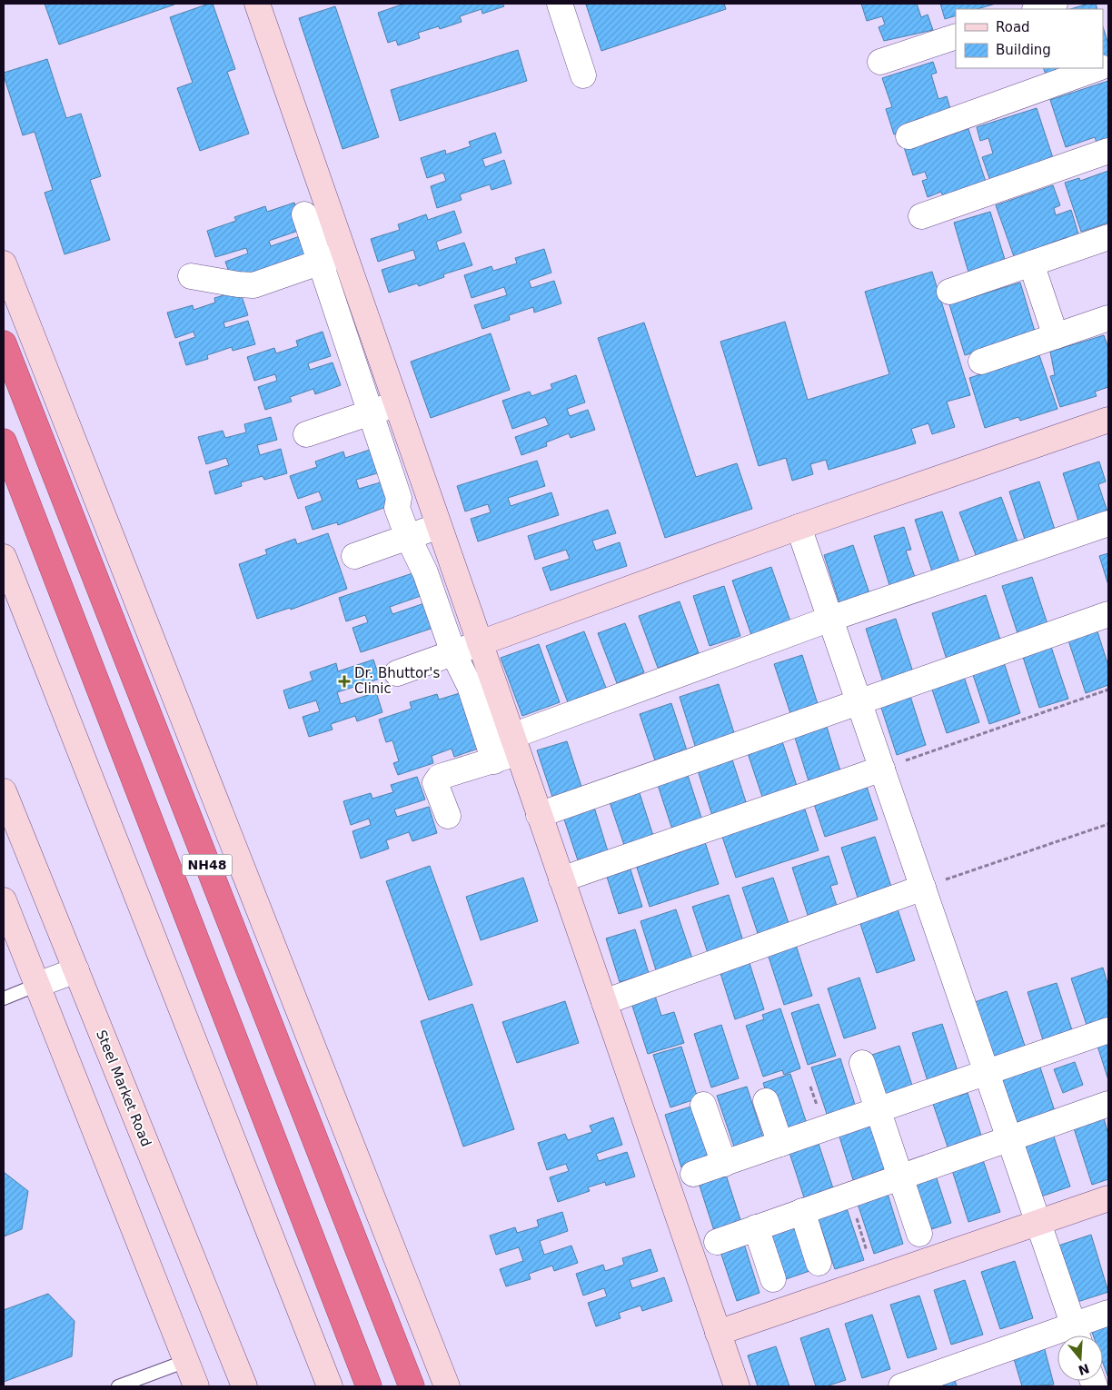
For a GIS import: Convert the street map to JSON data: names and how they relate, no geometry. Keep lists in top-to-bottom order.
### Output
{
  "streets": {
    "highway": ["NH48"],
    "street": ["Steel Market Road"]
  },
  "places": {
    "health": ["Dr. Bhuttor's Clinic"]
  },
  "legend": ["Road", "Building"],
  "north": "bottom"
}
